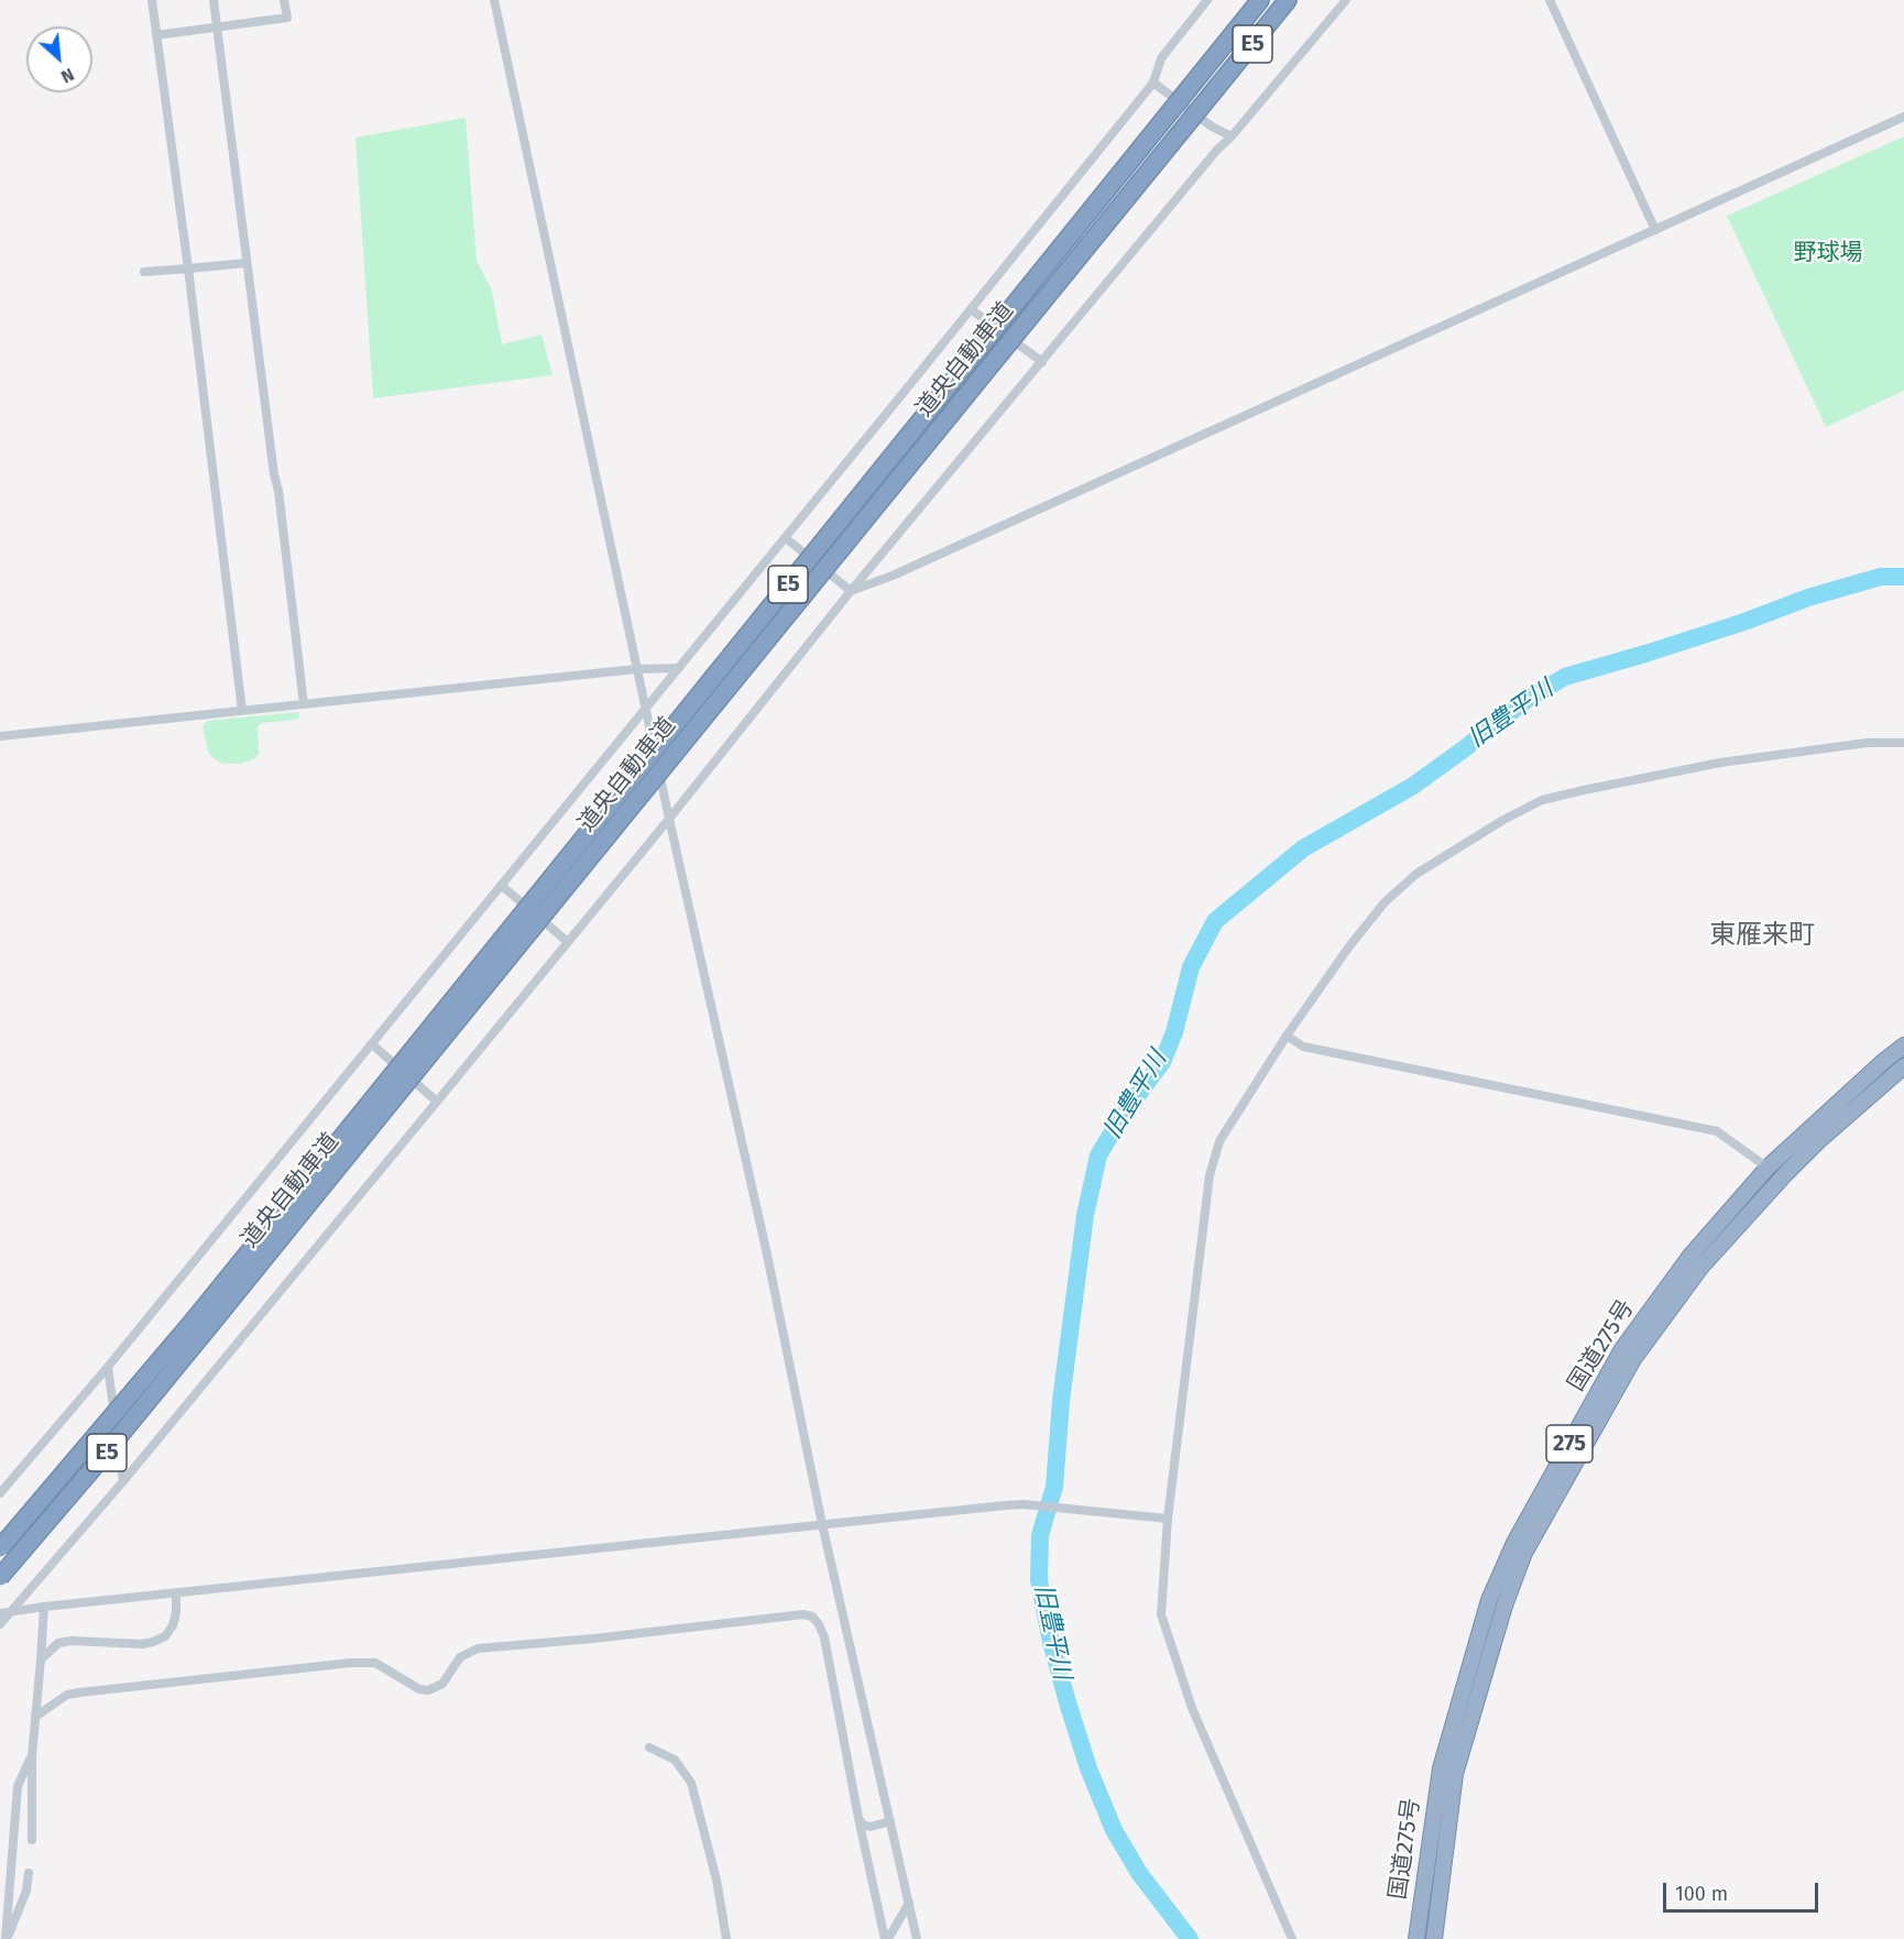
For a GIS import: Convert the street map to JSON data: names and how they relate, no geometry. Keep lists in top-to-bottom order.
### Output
{
  "streets": {
    "highway": [
      "E5",
      "道央自動車道",
      "国道275号",
      "275"
    ]
  },
  "districts": ["東雁来町"],
  "water": ["旧豊平川"],
  "parks": ["野球場"],
  "scale_bar": "100 m",
  "north": "bottom right"
}
